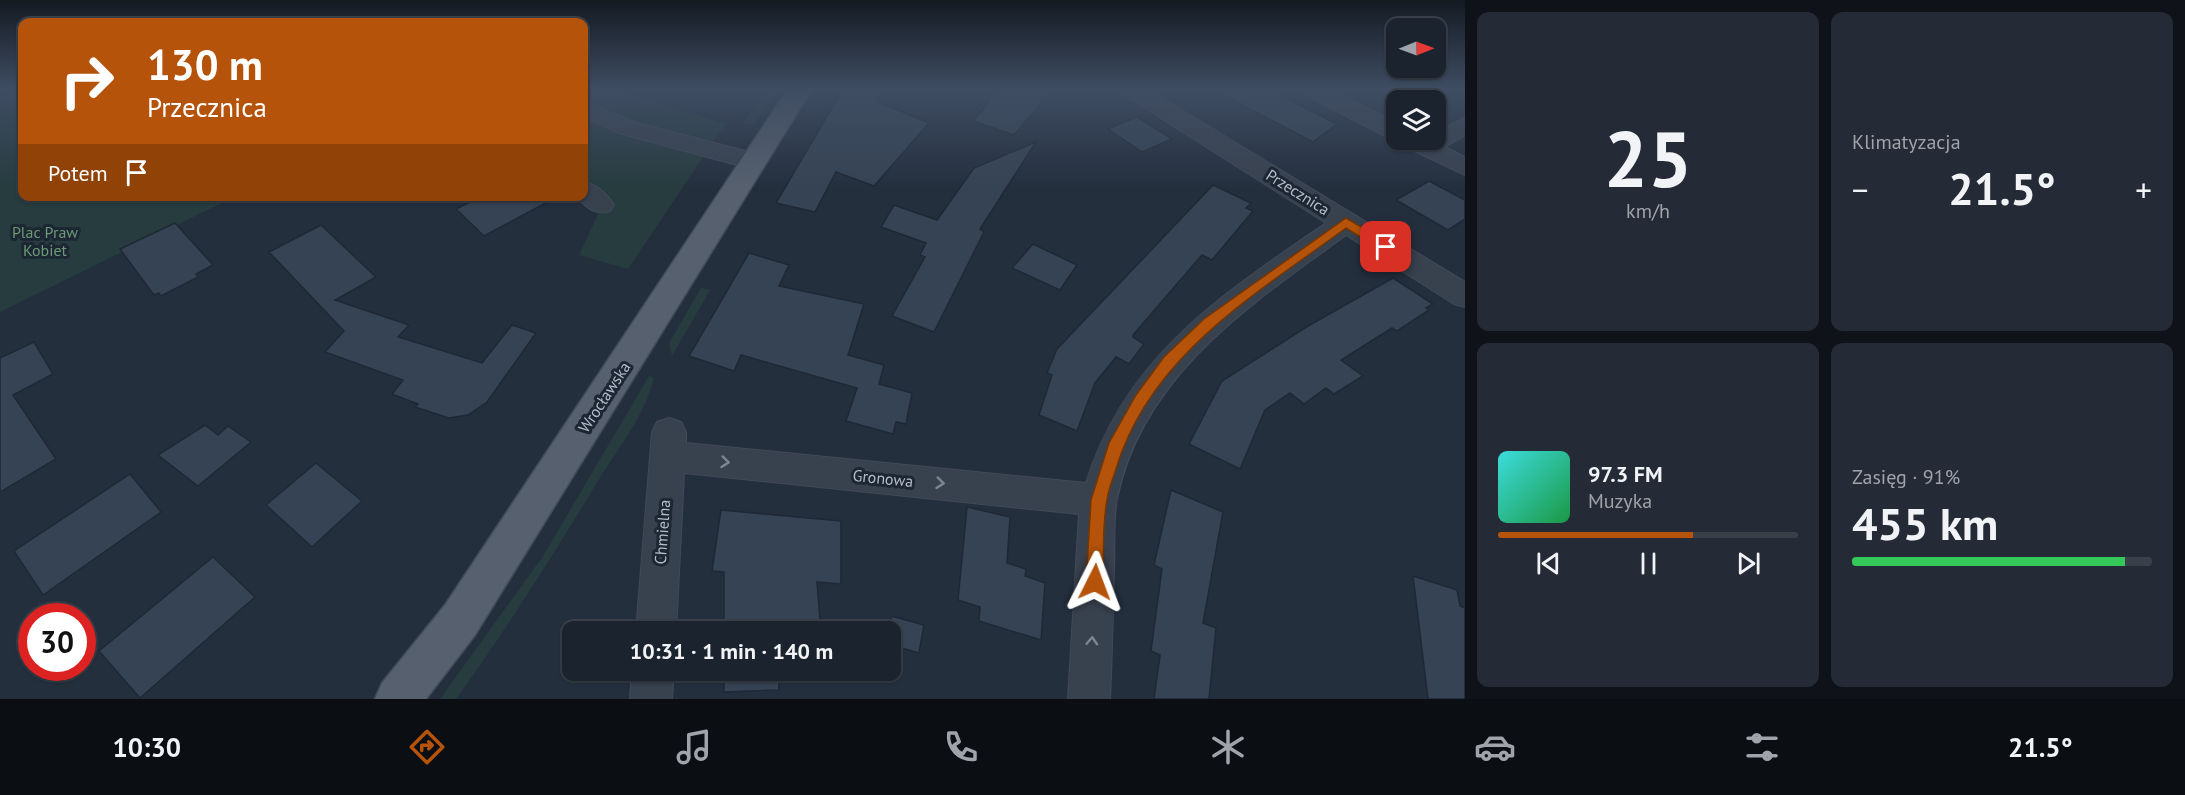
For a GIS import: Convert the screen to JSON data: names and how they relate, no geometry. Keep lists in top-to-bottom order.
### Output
{
  "streets": {
    "main road": ["Wrocławska"],
    "street": ["Przecznica", "Gronowa", "Chmielna"]
  },
  "crossings": [
    ["Gronowa", "Chmielna"]
  ],
  "one_way": ["Gronowa"],
  "parks": ["Plac Praw Kobiet"],
  "north": "right",
  "page": {
    "tile": [
      ["25", "km/h"],
      "Klimatyzacja",
      ["Zasięg · 91%", "455 km"]
    ],
    "turn": ["130 m", "Przecznica"],
    "then": "Potem",
    "heat": ["−", "21.5°", "+"],
    "song": ["97.3 FM", "Muzyka"],
    "limit": "30",
    "trip": "10:31 · 1 min · 140 m",
    "tabs": ["10:30", "21.5°"]
  }
}
